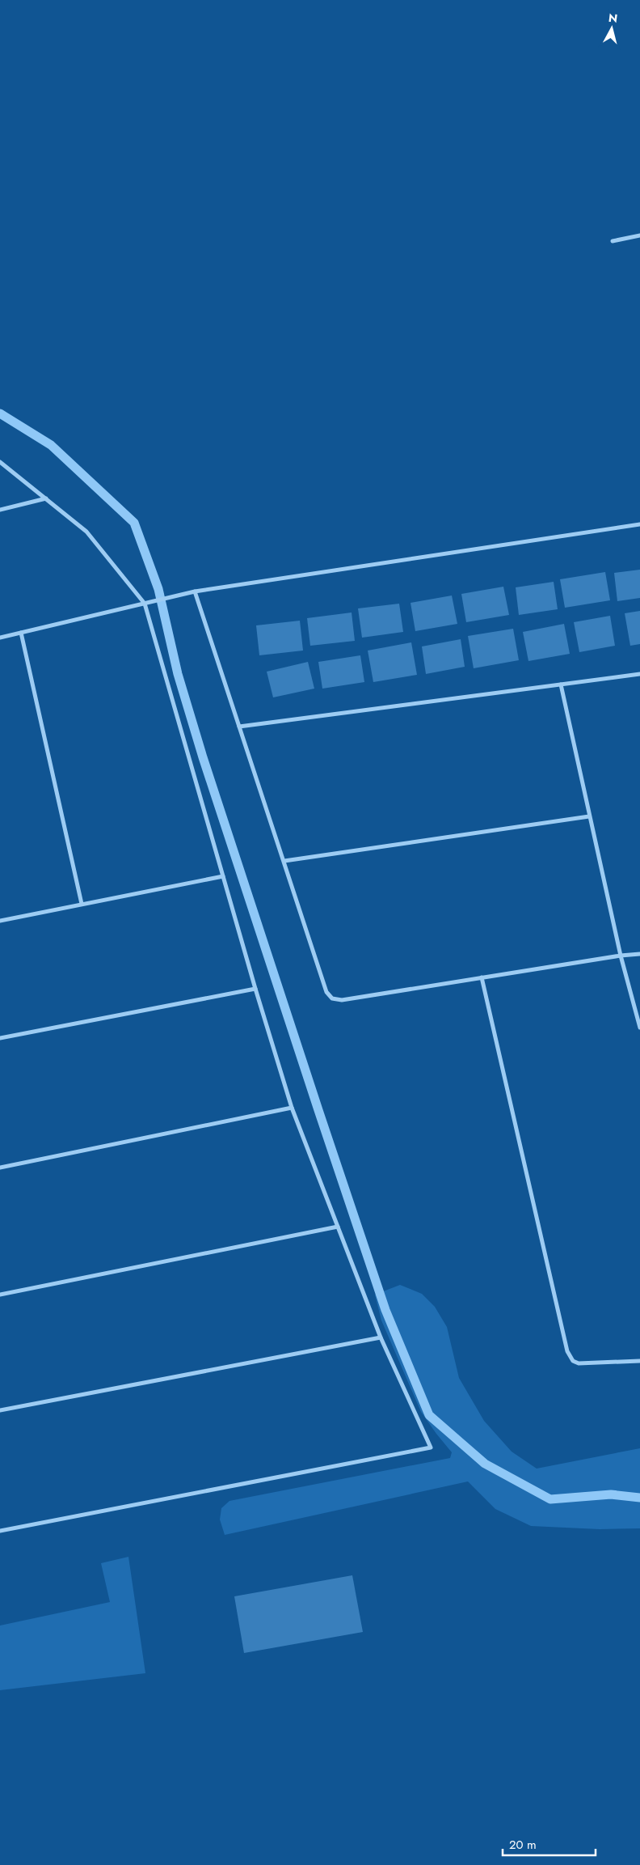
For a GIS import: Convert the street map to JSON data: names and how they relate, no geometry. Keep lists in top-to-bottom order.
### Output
{
  "scale_bar": "20 m",
  "north": "top"
}
